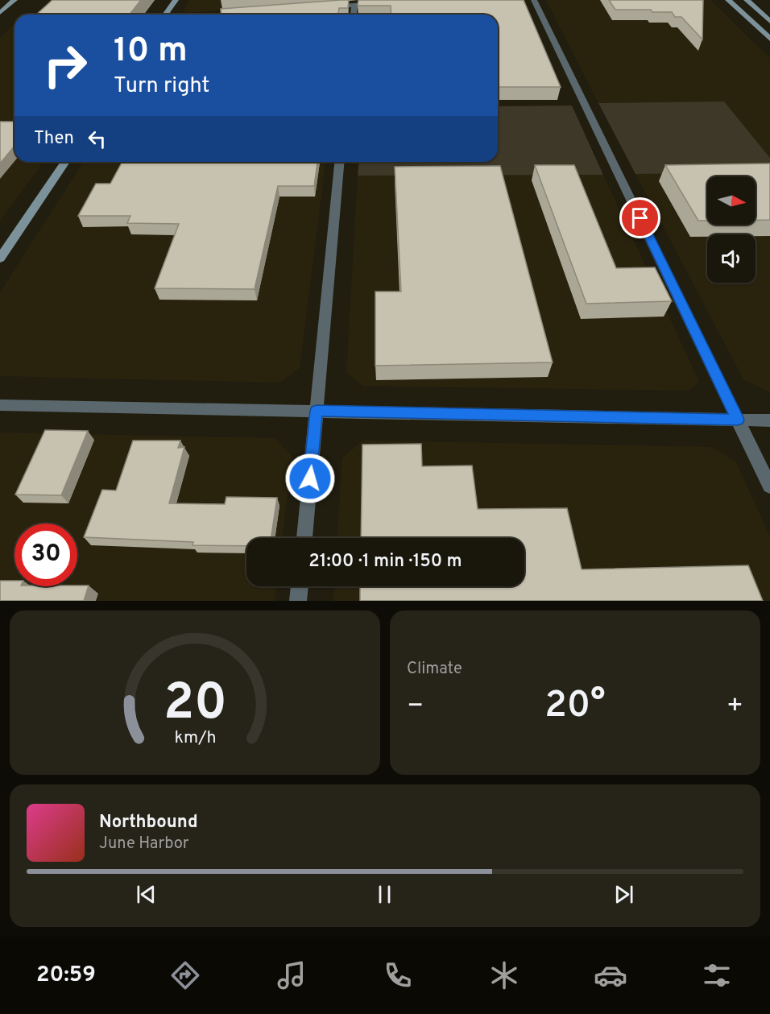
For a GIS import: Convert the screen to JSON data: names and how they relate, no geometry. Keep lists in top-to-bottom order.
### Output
{
  "north": "right",
  "page": {
    "turn": ["10 m", "Turn right"],
    "then": "Then",
    "limit": "30",
    "trip": "21:00 · 1 min · 150 m",
    "tile": "Climate",
    "heat": ["−", "20°", "+"],
    "song": ["Northbound", "June Harbor"],
    "tabs": "20:59",
    "gauge": ["20", "km/h"]
  }
}
